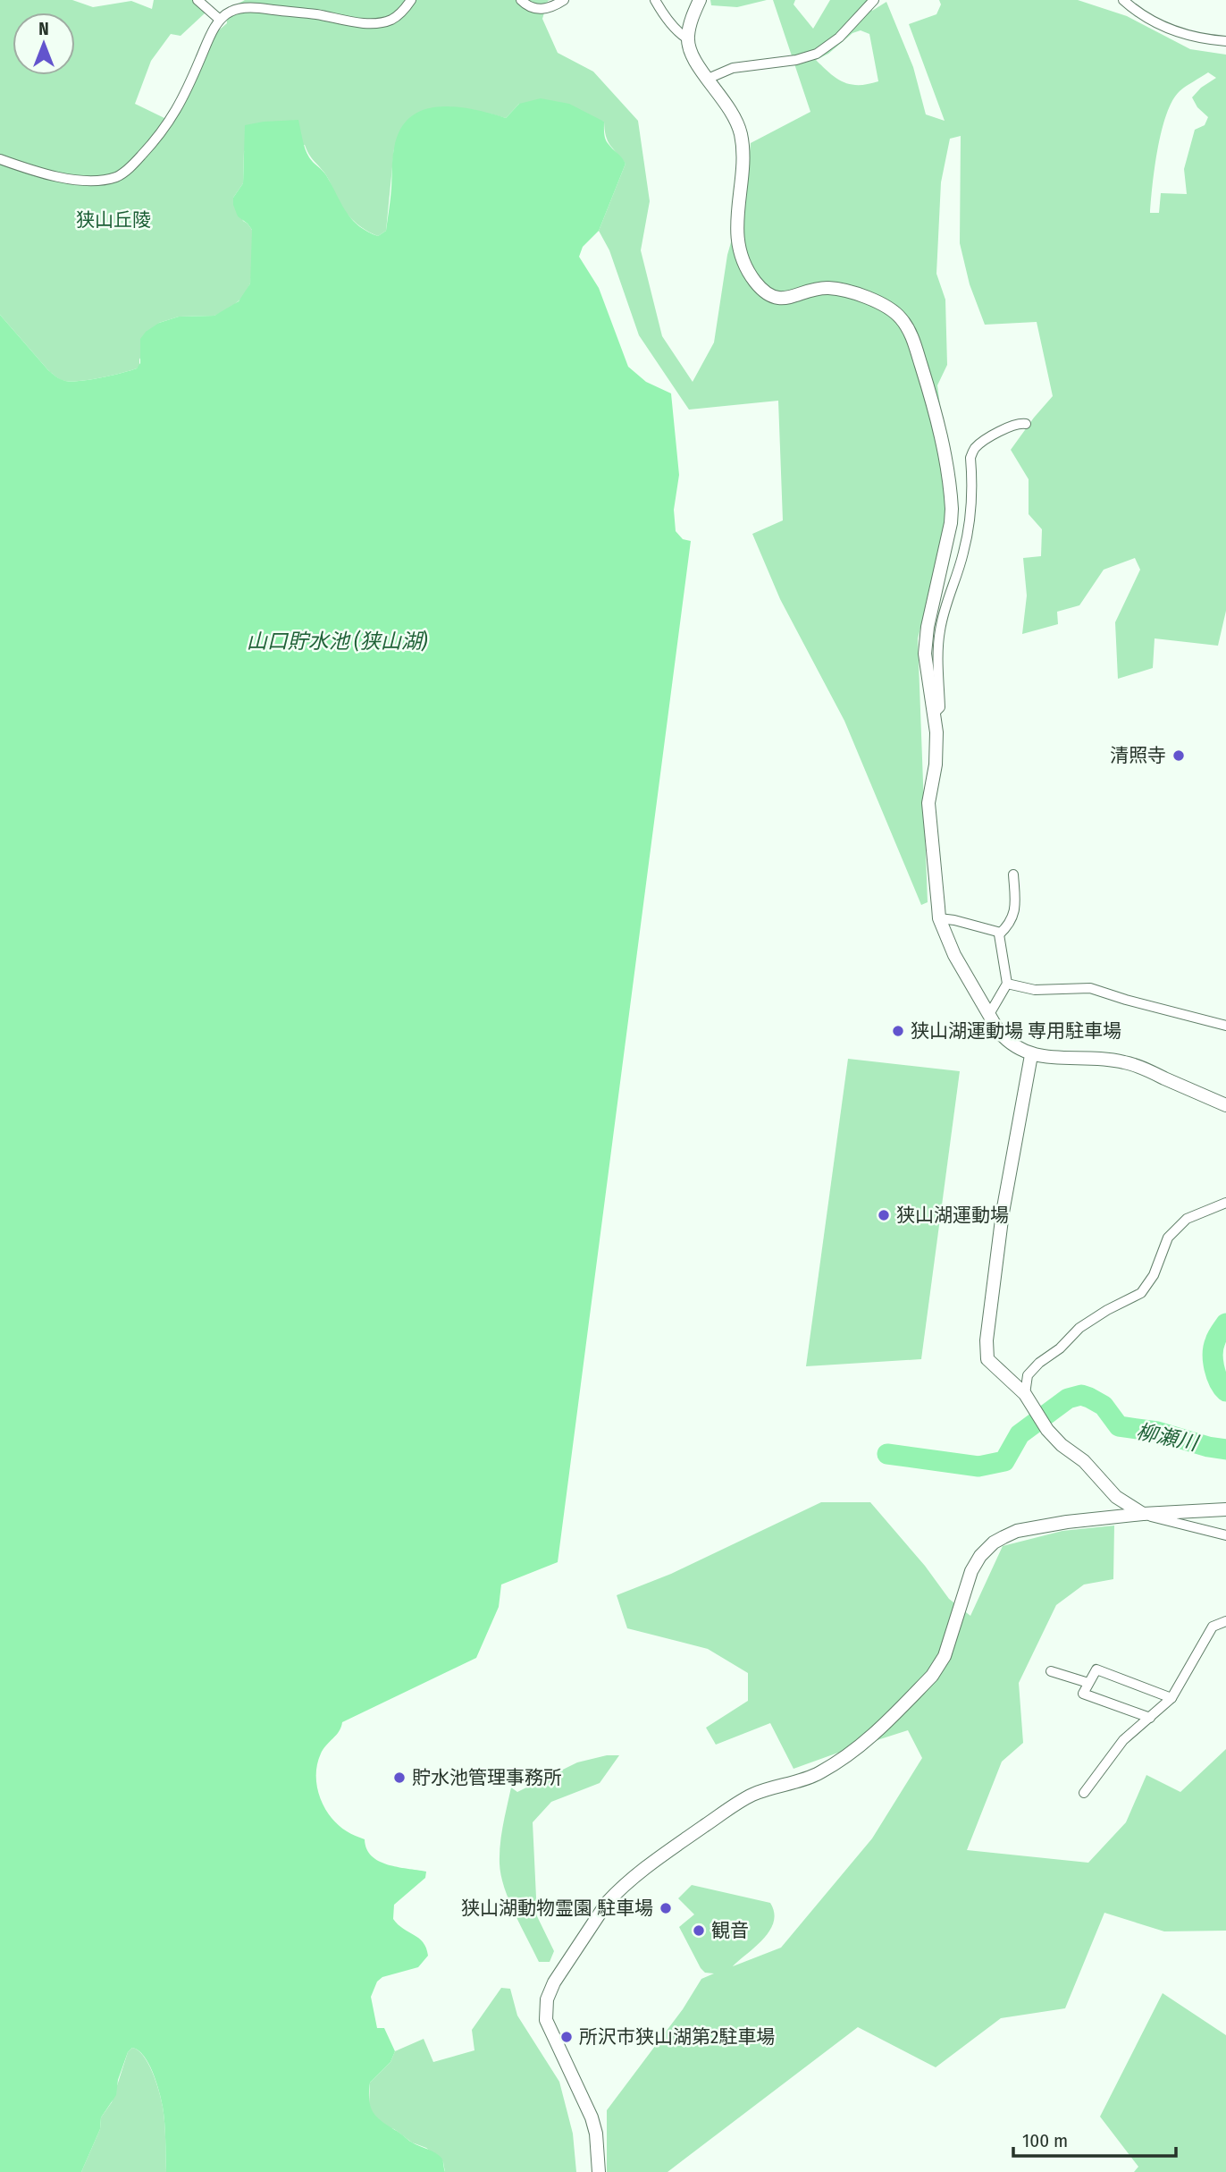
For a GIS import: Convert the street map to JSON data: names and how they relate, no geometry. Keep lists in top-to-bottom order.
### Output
{
  "water": ["山口貯水池 (狭山湖)", "柳瀬川"],
  "parks": ["狭山丘陵"],
  "places": [
    "清照寺",
    "狭山湖運動場 専用駐車場",
    "狭山湖運動場",
    "貯水池管理事務所",
    "狭山湖動物霊園 駐車場",
    "観音",
    "所沢市狭山湖第2駐車場"
  ],
  "scale_bar": "100 m",
  "north": "top"
}
